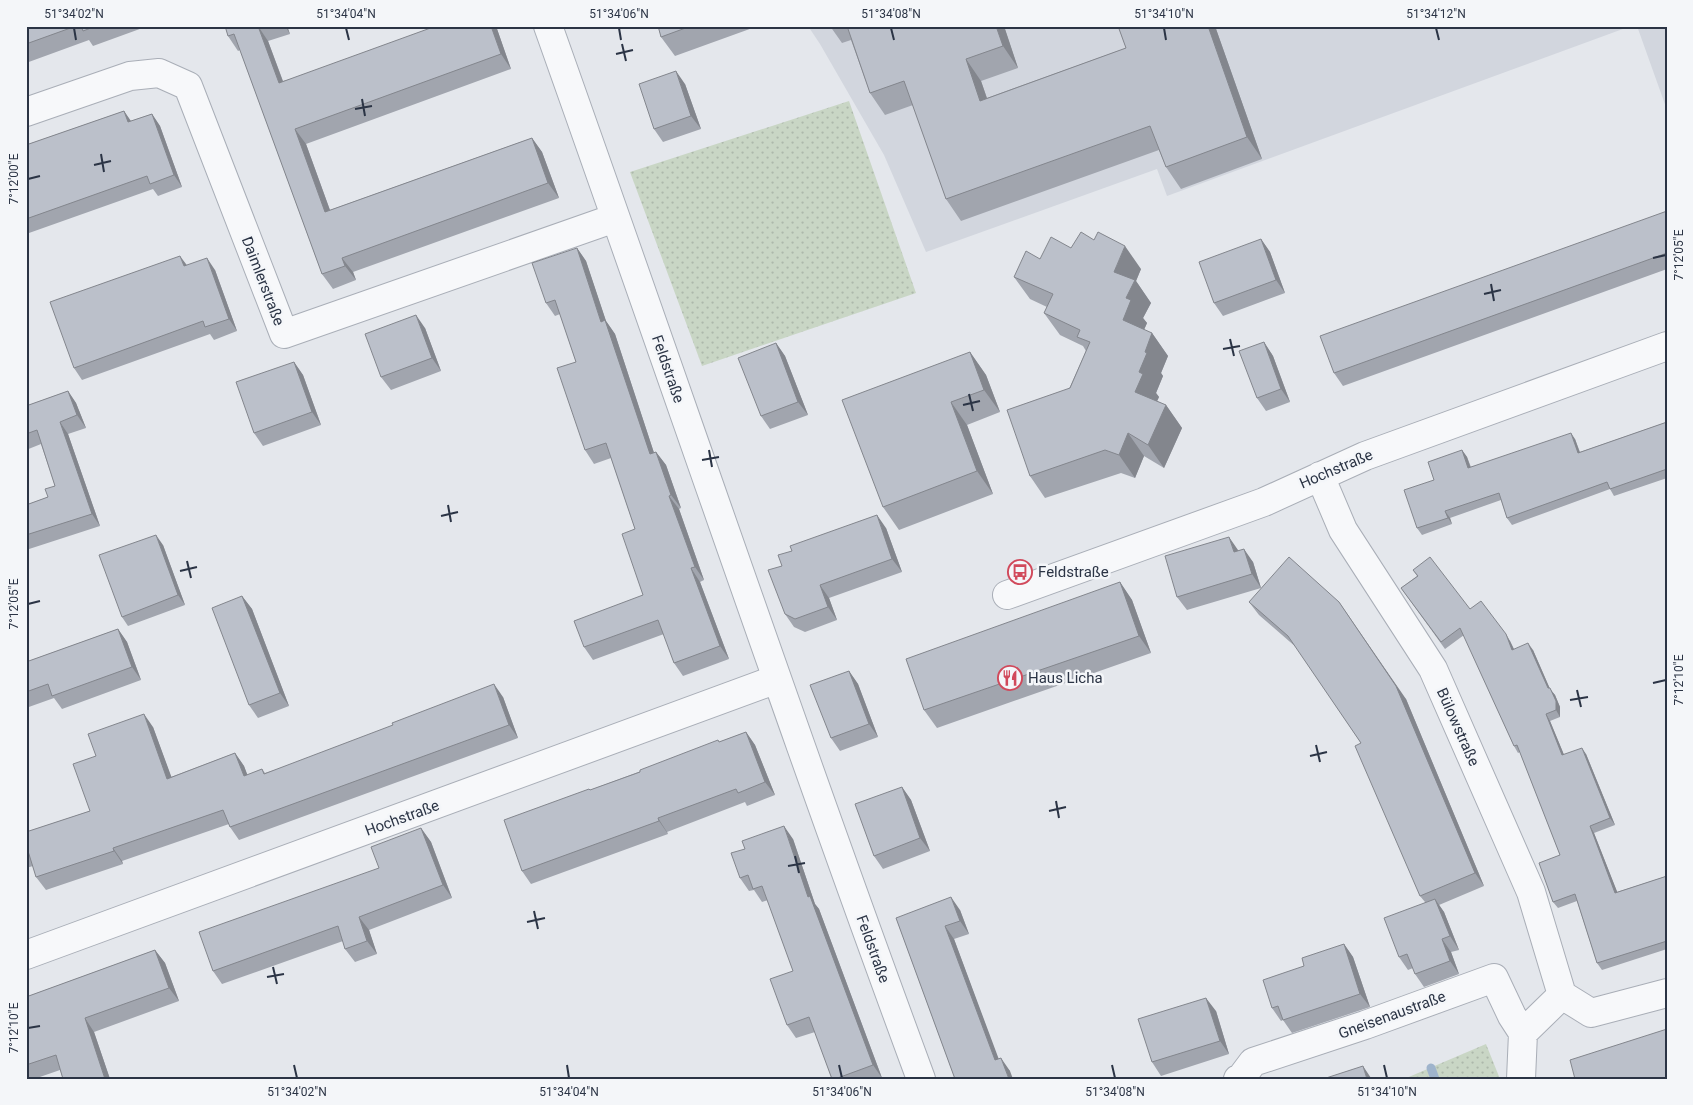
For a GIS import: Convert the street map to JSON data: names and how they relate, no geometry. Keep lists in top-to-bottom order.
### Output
{
  "streets": {
    "street": [
      "Daimlerstraße",
      "Feldstraße",
      "Hochstraße",
      "Bülowstraße",
      "Gneisenaustraße"
    ]
  },
  "crossings": [
    ["Daimlerstraße", "Feldstraße"],
    ["Feldstraße", "Hochstraße"],
    ["Hochstraße", "Bülowstraße"]
  ],
  "places": {
    "bus stop": ["Feldstraße"],
    "restaurant": ["Haus Licha"]
  },
  "coordinates": [
    "51°34'02\"N",
    "51°34'04\"N",
    "51°34'06\"N",
    "51°34'08\"N",
    "51°34'10\"N",
    "51°34'12\"N",
    "7°12'00\"E",
    "7°12'05\"E",
    "7°12'10\"E"
  ]
}
